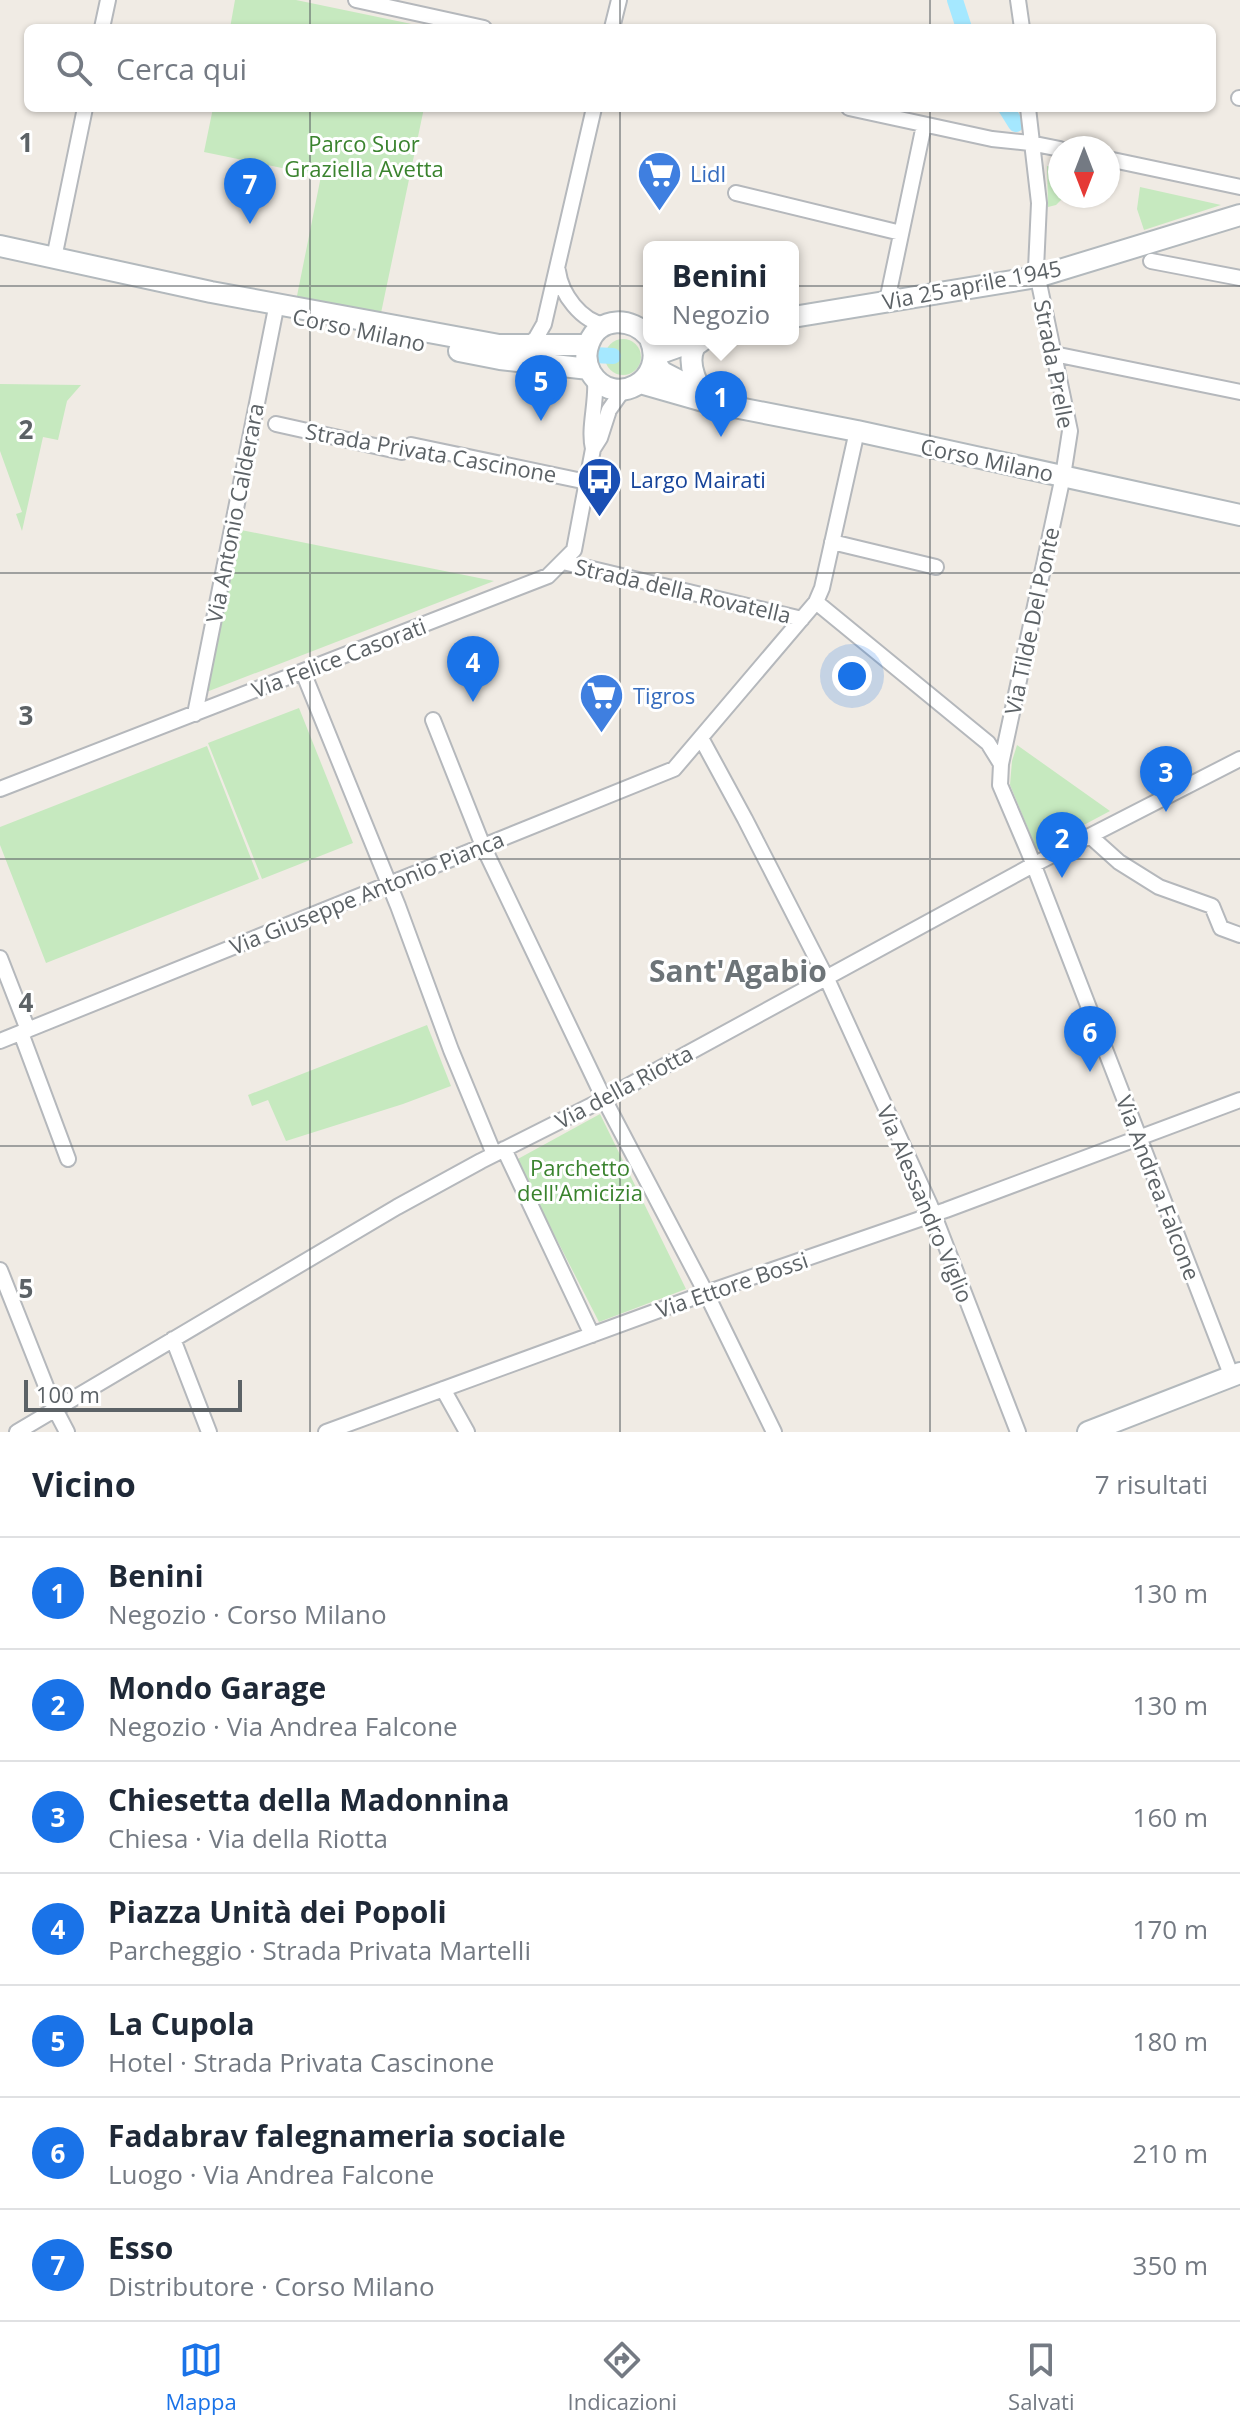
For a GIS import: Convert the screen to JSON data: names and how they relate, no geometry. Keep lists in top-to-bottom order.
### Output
{
  "streets": {
    "main road": ["Via 25 aprile 1945", "Corso Milano"],
    "street": [
      "Strada Prelle",
      "Strada Privata Cascinone",
      "Via Antonio Calderara",
      "Strada della Rovatella",
      "Via Tilde Del Ponte",
      "Via Felice Casorati",
      "Via Giuseppe Antonio Pianca",
      "Via della Riotta",
      "Via Andrea Falcone",
      "Via Alessandro Viglio",
      "Via Ettore Bossi"
    ]
  },
  "crossings": [
    ["Via 25 aprile 1945", "Strada Prelle"],
    ["Corso Milano", "Strada Prelle"],
    ["Corso Milano", "Via Antonio Calderara"],
    ["Corso Milano", "Via Tilde Del Ponte"],
    ["Strada Prelle", "Via Tilde Del Ponte"],
    ["Via Antonio Calderara", "Via Felice Casorati"],
    ["Strada della Rovatella", "Via Felice Casorati"],
    ["Strada della Rovatella", "Via Giuseppe Antonio Pianca"],
    ["Strada della Rovatella", "Via Alessandro Viglio"],
    ["Via Tilde Del Ponte", "Via Andrea Falcone"],
    ["Via Giuseppe Antonio Pianca", "Via Alessandro Viglio"],
    ["Via della Riotta", "Via Andrea Falcone"],
    ["Via della Riotta", "Via Alessandro Viglio"],
    ["Via Andrea Falcone", "Via Ettore Bossi"],
    ["Via Alessandro Viglio", "Via Ettore Bossi"]
  ],
  "districts": ["Sant'Agabio"],
  "parks": ["Parco Suor Graziella Avetta", "Parchetto dell'Amicizia"],
  "places": {
    "supermarket": ["Lidl", "Tigros"],
    "bus stop": ["Largo Mairati"]
  },
  "scale_bar": "100 m",
  "north": "bottom",
  "page": {
    "search": "Cerca qui",
    "pins": [
      "7",
      "5",
      "1",
      "4",
      "3",
      "2",
      "6"
    ],
    "popup": ["Benini", "Negozio"],
    "scale": "100 m",
    "heading": ["Vicino", "7 risultati"],
    "list": [
      {
        "mark": "1",
        "name": "Benini",
        "note": "Negozio · Corso Milano",
        "value": "130 m"
      },
      {
        "mark": "2",
        "name": "Mondo Garage",
        "note": "Negozio · Via Andrea Falcone",
        "value": "130 m"
      },
      {
        "mark": "3",
        "name": "Chiesetta della Madonnina",
        "note": "Chiesa · Via della Riotta",
        "value": "160 m"
      },
      {
        "mark": "4",
        "name": "Piazza Unità dei Popoli",
        "note": "Parcheggio · Strada Privata Martelli",
        "value": "170 m"
      },
      {
        "mark": "5",
        "name": "La Cupola",
        "note": "Hotel · Strada Privata Cascinone",
        "value": "180 m"
      },
      {
        "mark": "6",
        "name": "Fadabrav falegnameria sociale",
        "note": "Luogo · Via Andrea Falcone",
        "value": "210 m"
      },
      {
        "mark": "7",
        "name": "Esso",
        "note": "Distributore · Corso Milano",
        "value": "350 m"
      }
    ],
    "nav": ["Mappa", "Indicazioni", "Salvati"]
  },
  "grid": {
    "rows": [
      "1",
      "2",
      "3",
      "4",
      "5"
    ]
  }
}
